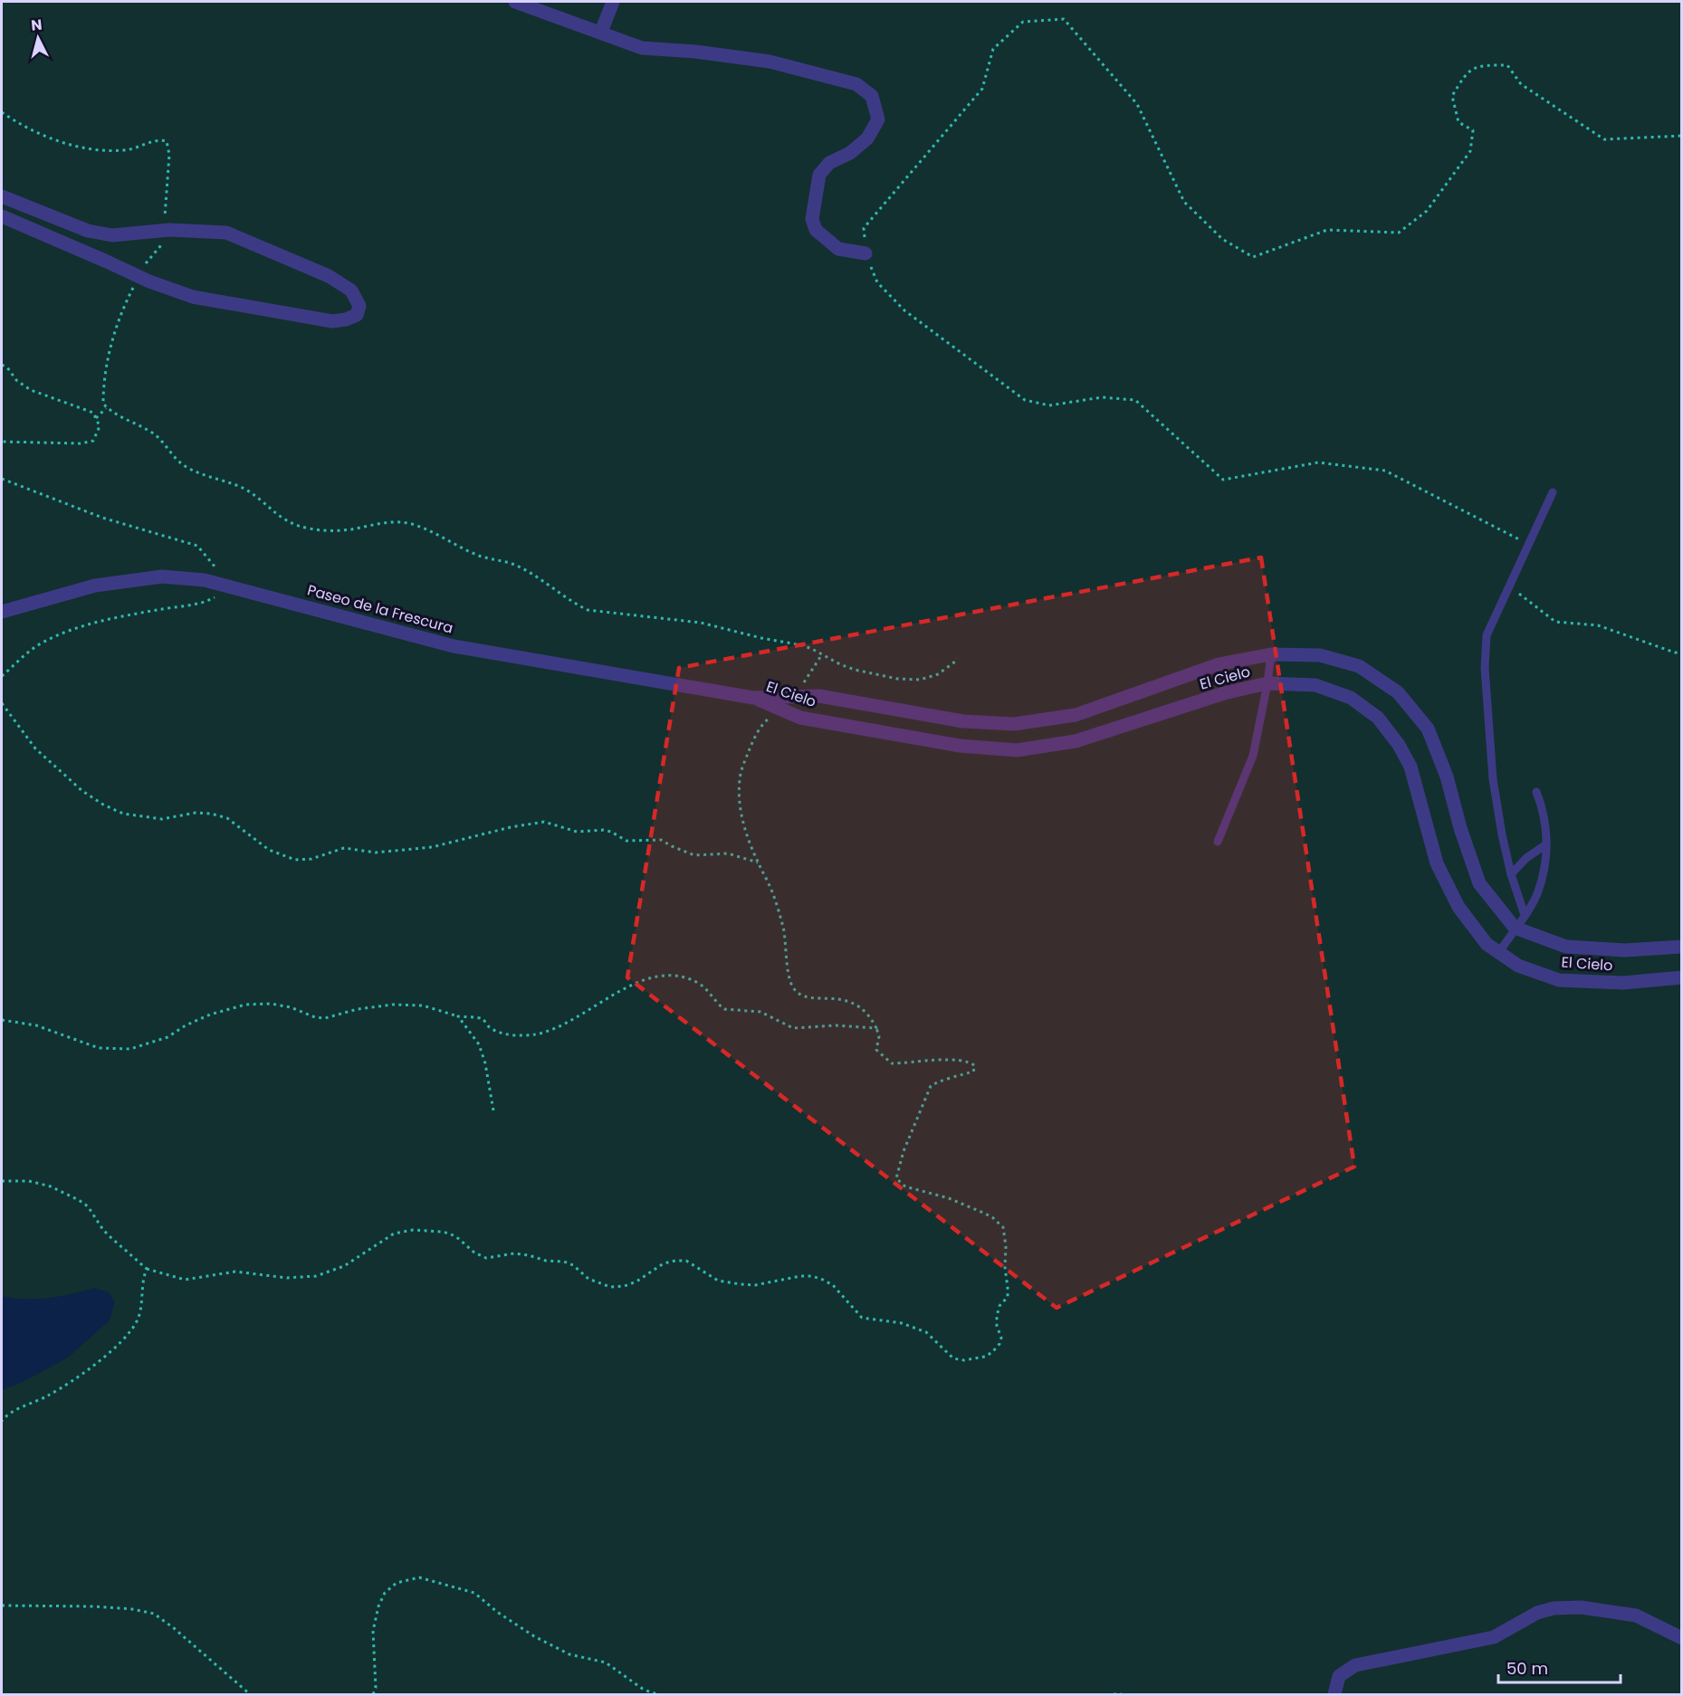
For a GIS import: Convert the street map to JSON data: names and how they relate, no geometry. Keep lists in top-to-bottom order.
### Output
{
  "streets": {
    "street": ["Paseo de la Frescura", "El Cielo"]
  },
  "crossings": [
    ["Paseo de la Frescura", "El Cielo"]
  ],
  "scale_bar": "50 m",
  "north": "top"
}
